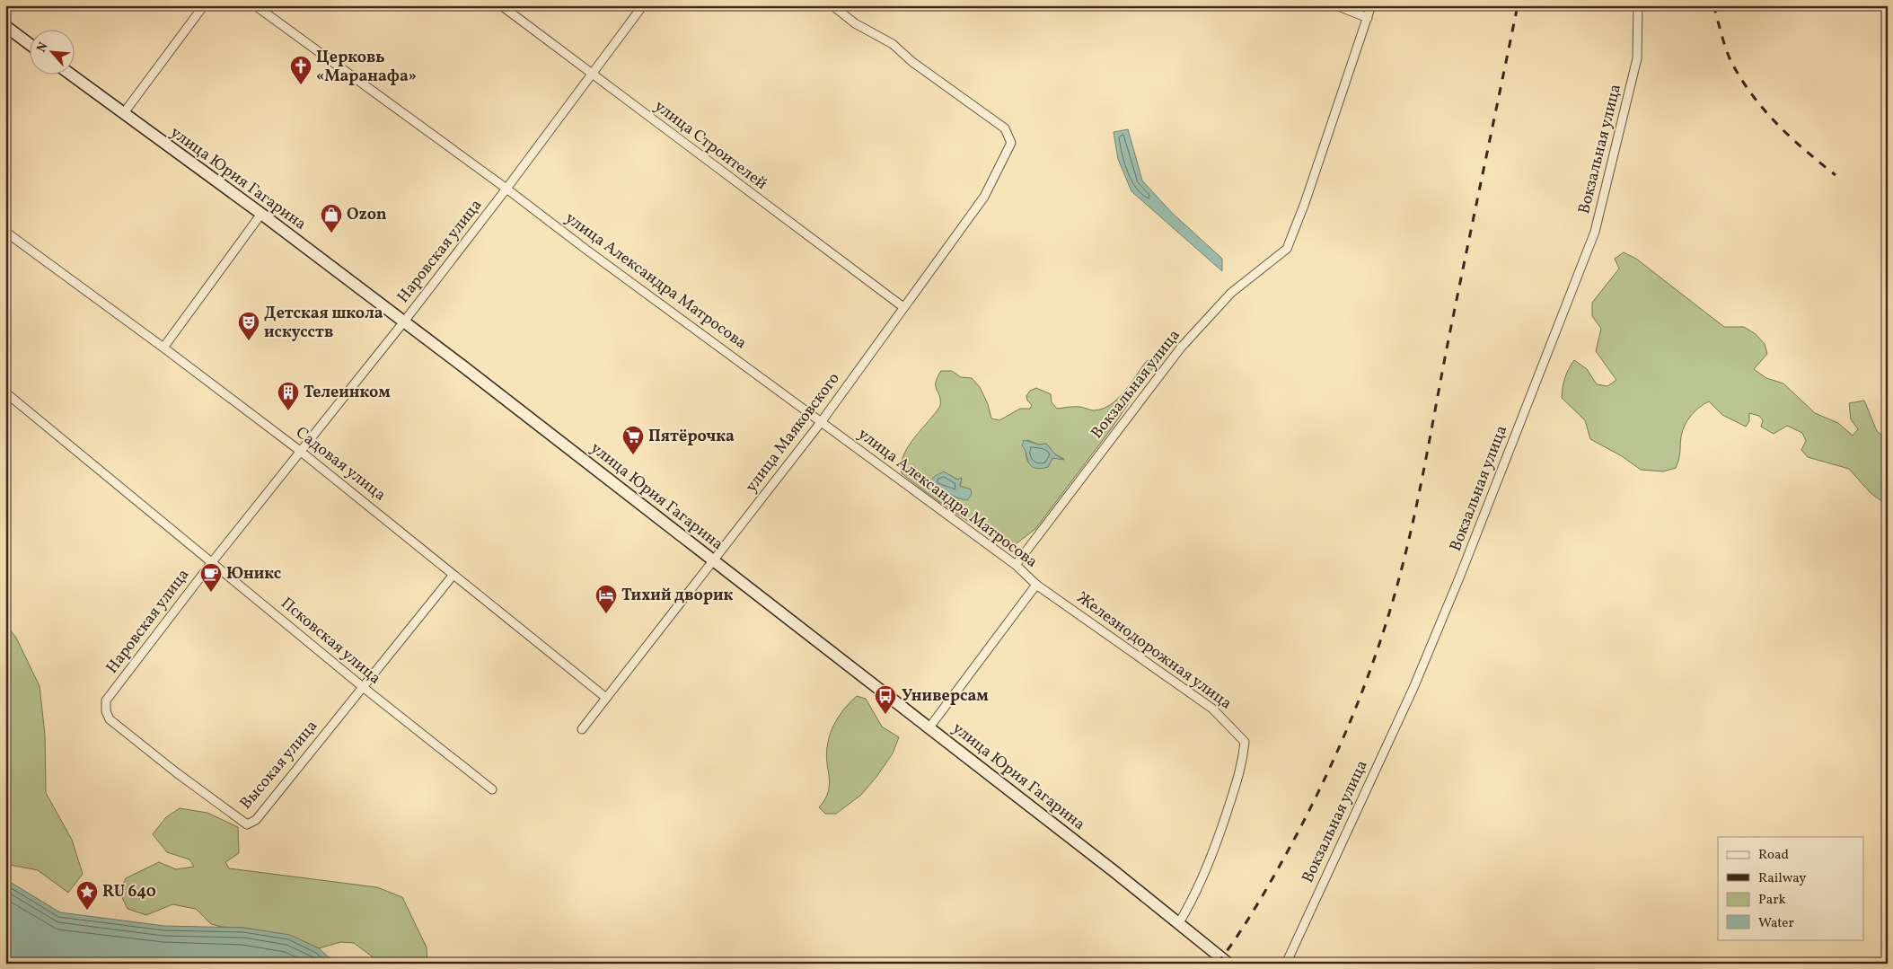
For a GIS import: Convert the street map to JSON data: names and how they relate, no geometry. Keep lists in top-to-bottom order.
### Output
{
  "streets": {
    "street": [
      "улица Строителей",
      "Вокзальная улица",
      "улица Юрия Гагарина",
      "Наровская улица",
      "улица Александра Матросова",
      "улица Маяковского",
      "Садовая улица",
      "Псковская улица",
      "Железнодорожная улица",
      "Высокая улица"
    ]
  },
  "crossings": [
    ["улица Строителей", "Наровская улица"],
    ["улица Строителей", "улица Маяковского"],
    ["Вокзальная улица", "улица Александра Матросова"],
    ["улица Юрия Гагарина", "Наровская улица"],
    ["улица Юрия Гагарина", "улица Маяковского"],
    ["улица Юрия Гагарина", "Железнодорожная улица"],
    ["Наровская улица", "улица Александра Матросова"],
    ["Наровская улица", "Садовая улица"],
    ["Наровская улица", "Псковская улица"],
    ["Наровская улица", "Высокая улица"],
    ["улица Александра Матросова", "улица Маяковского"],
    ["улица Александра Матросова", "Железнодорожная улица"],
    ["улица Маяковского", "Садовая улица"],
    ["Садовая улица", "Высокая улица"],
    ["Псковская улица", "Высокая улица"]
  ],
  "places": {
    "church": ["Церковь «Маранафа»"],
    "shop": ["Ozon"],
    "theatre": ["Детская школа искусств"],
    "building": ["Телеинком"],
    "supermarket": ["Пятёрочка"],
    "cafe": ["Юникс"],
    "hotel": ["Тихий дворик"],
    "bus stop": ["Универсам"],
    "place": ["RU 640"]
  },
  "legend": [
    "Road",
    "Railway",
    "Park",
    "Water"
  ],
  "north": "top left"
}
